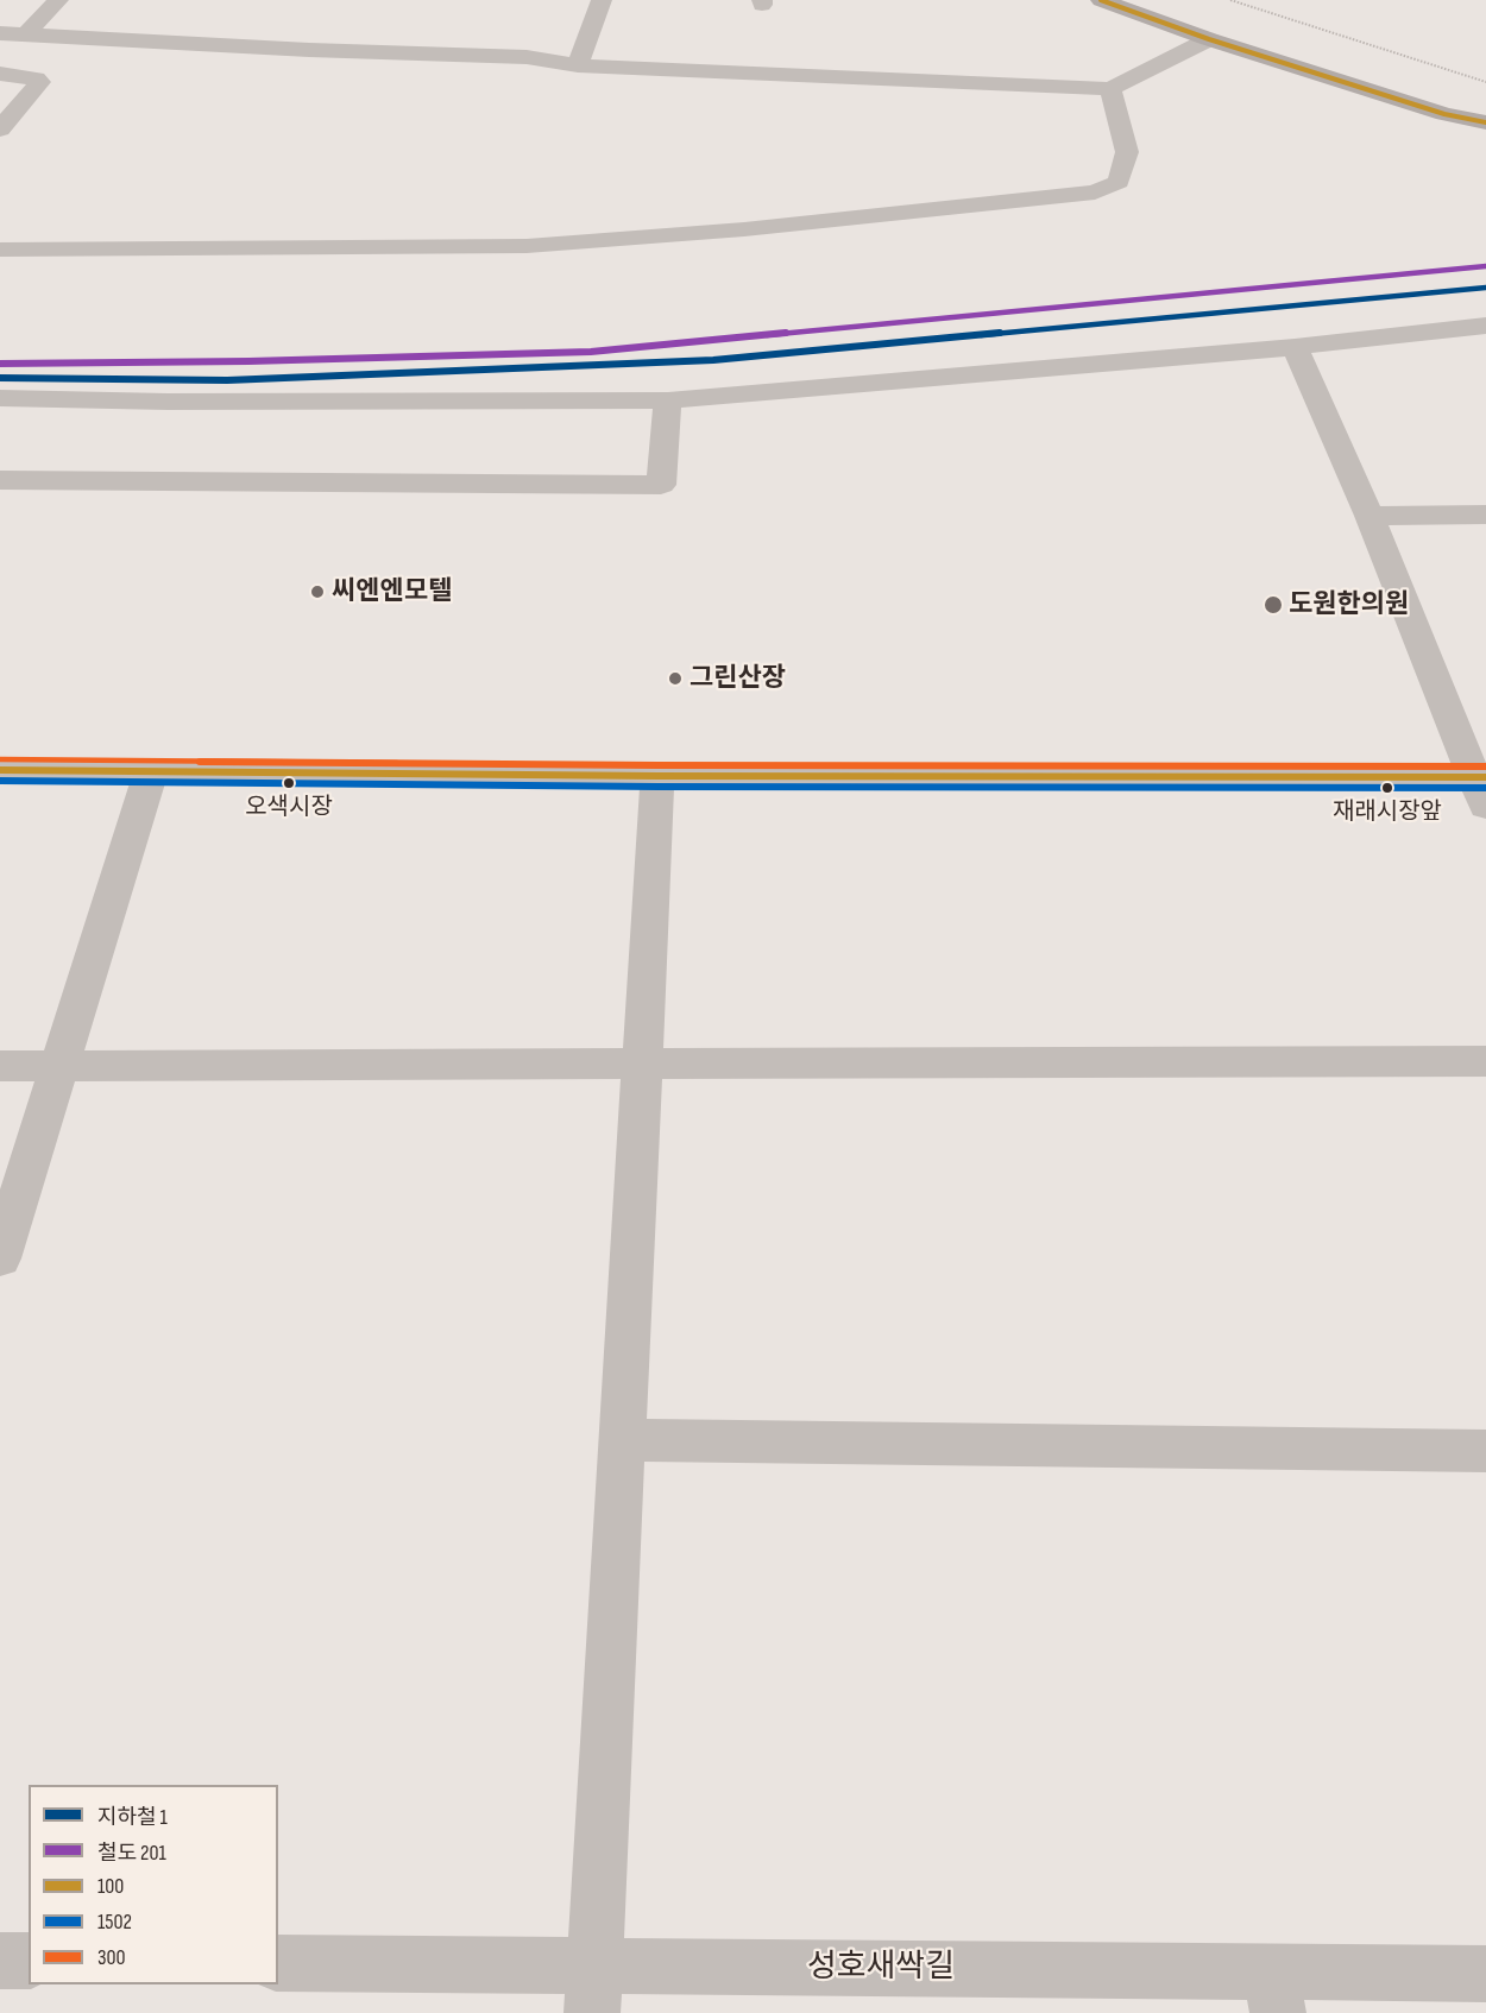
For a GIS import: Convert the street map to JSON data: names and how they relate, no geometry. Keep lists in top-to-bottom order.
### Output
{
  "streets": {
    "street": ["성호새싹길"]
  },
  "places": [
    "씨엔엔모텔",
    "도원한의원",
    "그린산장",
    "오색시장",
    "재래시장앞"
  ],
  "lines": [
    "transit line 100",
    "rail line 201",
    "metro line 1",
    "transit line 300",
    "transit line 1502"
  ],
  "legend": [
    "지하철 1",
    "철도 201",
    "100",
    "1502",
    "300"
  ]
}
